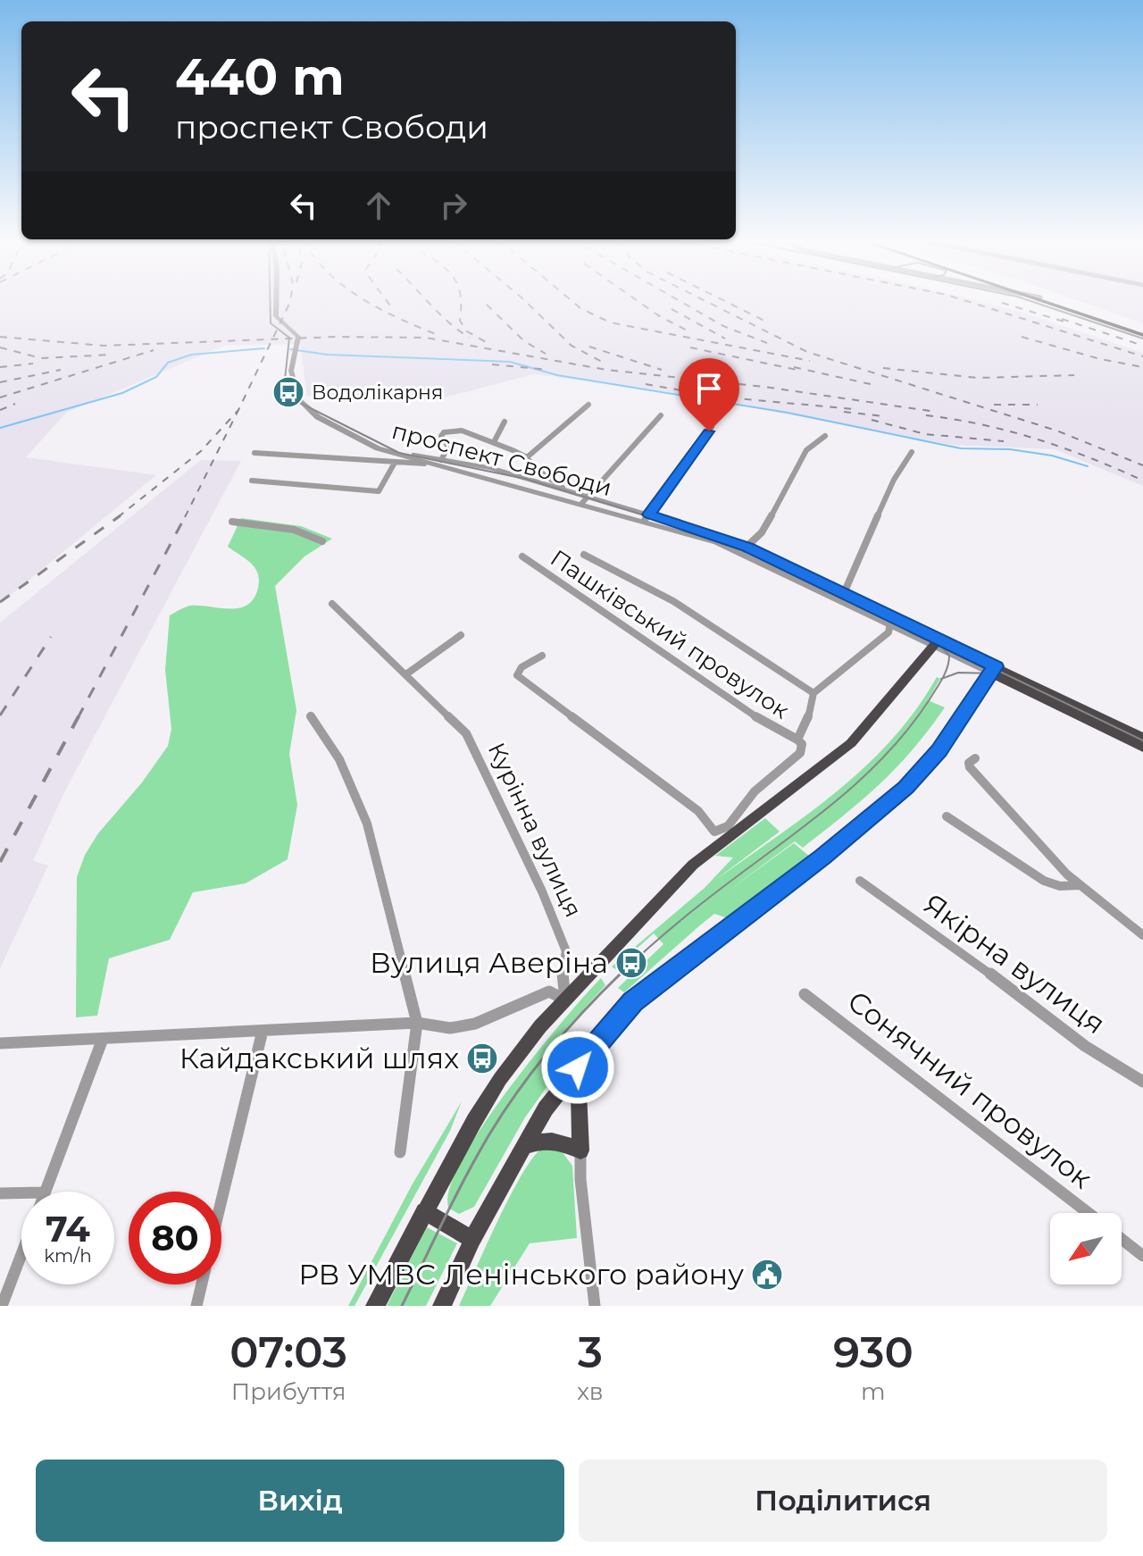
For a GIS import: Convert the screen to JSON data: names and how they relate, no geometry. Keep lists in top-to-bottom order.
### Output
{
  "streets": {
    "highway": ["проспект Свободи"],
    "street": [
      "Пашківський провулок",
      "Курінна вулиця",
      "Якірна вулиця",
      "Сонячний провулок"
    ]
  },
  "places": {
    "bus stop": ["Водолікарня", "Вулиця Аверіна", "Кайдакський шлях"],
    "public building": ["РВ УМВС Ленінського району"]
  },
  "north": "bottom left",
  "page": {
    "turn": ["440 m", "проспект Свободи"],
    "speed": "74 km/h",
    "limit": "80",
    "eta": [
      "07:03",
      "Прибуття",
      "3",
      "хв",
      "930",
      "m"
    ],
    "buttons": ["Вихід", "Поділитися"]
  }
}
